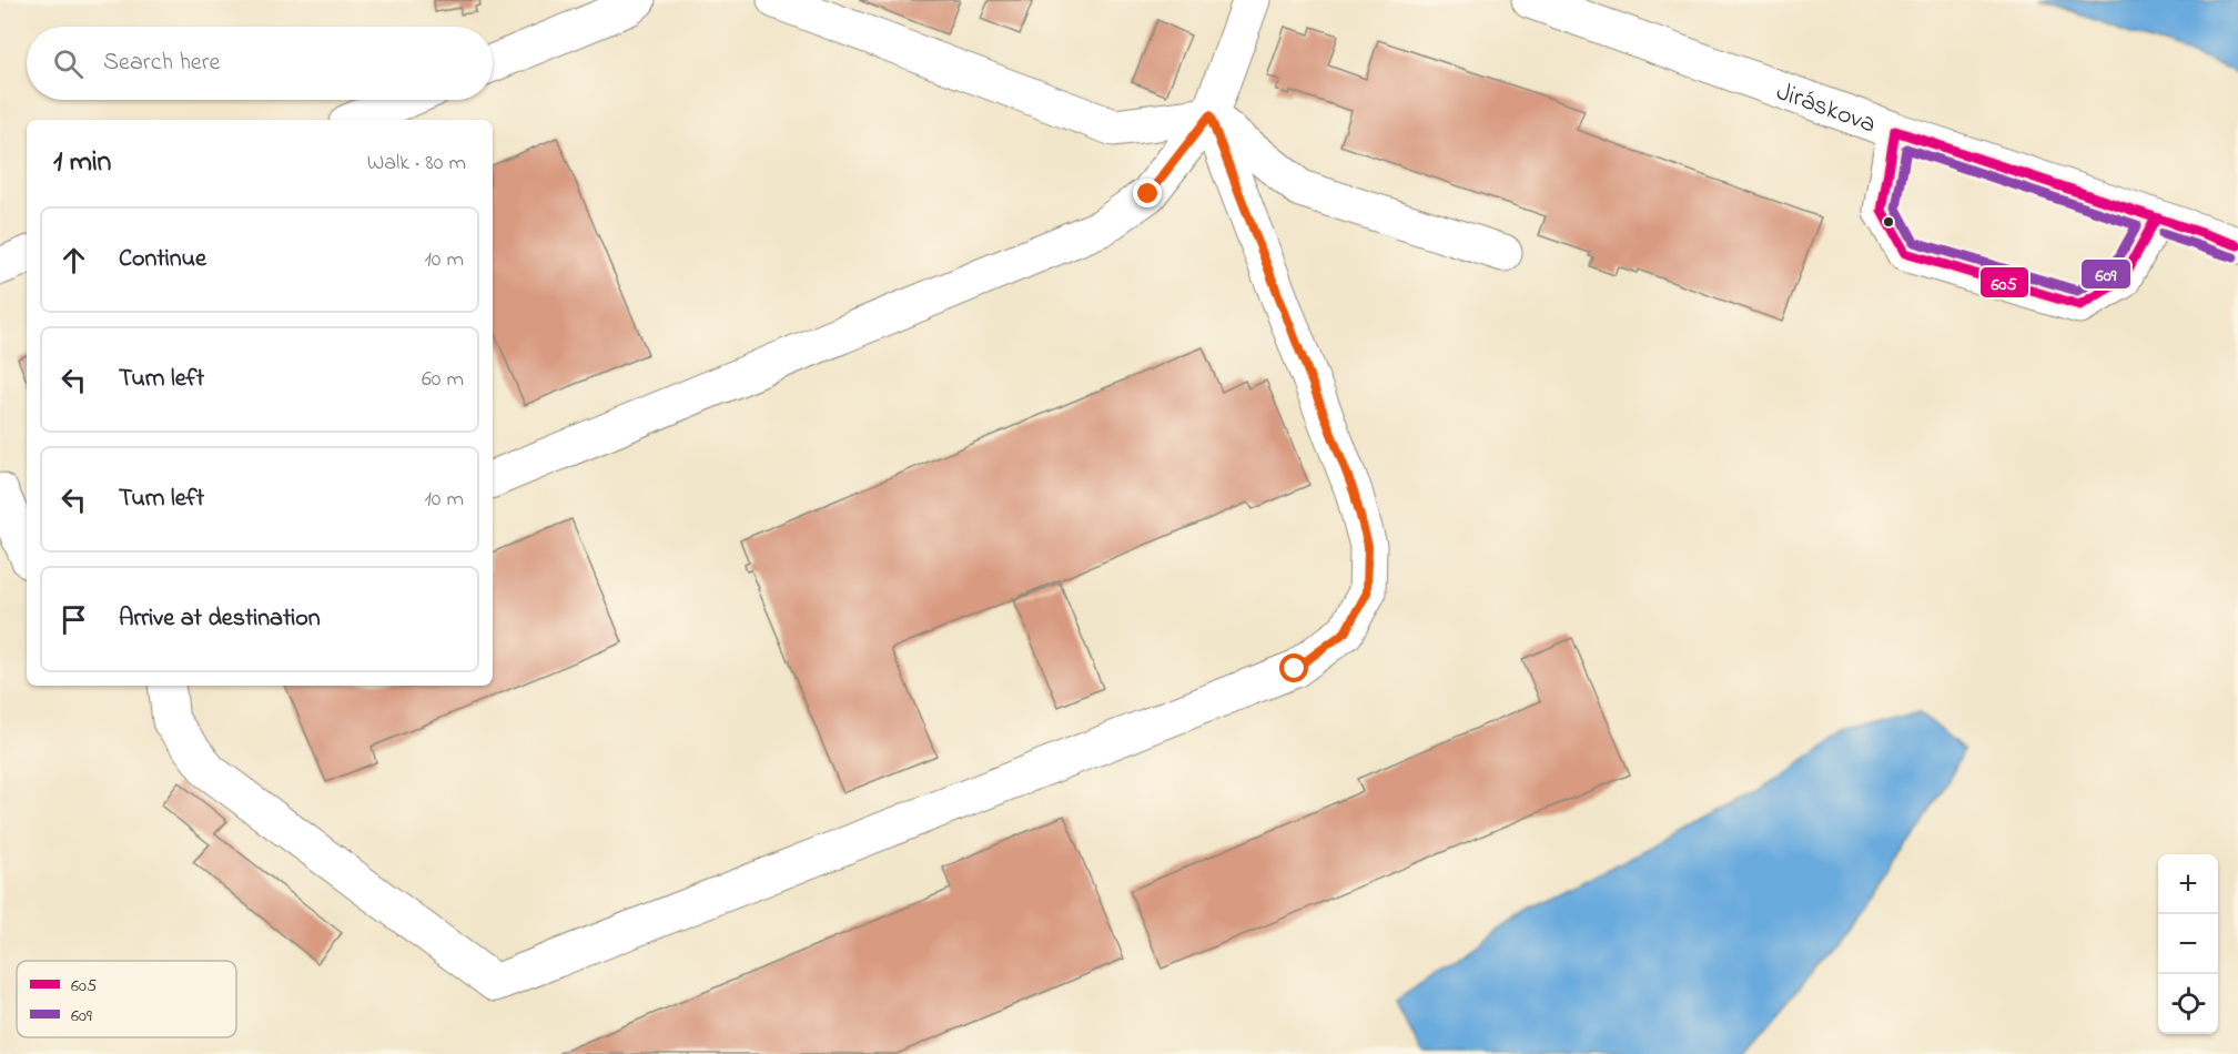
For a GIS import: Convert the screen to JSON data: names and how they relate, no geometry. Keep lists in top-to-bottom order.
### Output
{
  "streets": {
    "street": ["Jiráskova"]
  },
  "lines": ["transit line 605", "transit line 609"],
  "legend": ["605", "609"],
  "page": {
    "search": "Search here",
    "heading": ["1 min", "Walk · 80 m"],
    "list": [
      ["Continue", "10 m"],
      ["Turn left", "60 m"],
      ["Turn left", "10 m"],
      "Arrive at destination"
    ],
    "map_buttons": ["+", "−"]
  }
}
